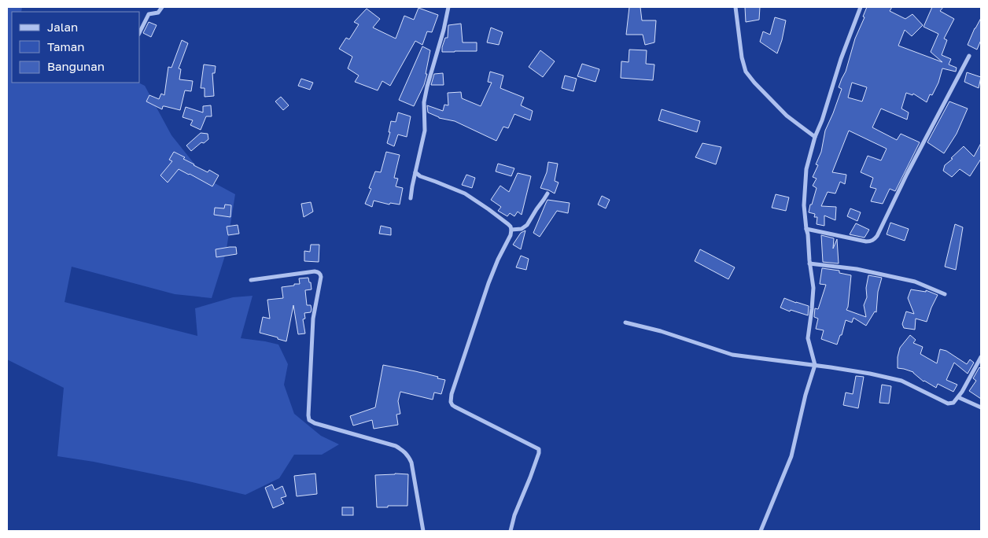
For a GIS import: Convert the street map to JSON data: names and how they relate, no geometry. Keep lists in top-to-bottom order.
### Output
{
  "legend": ["Jalan", "Taman", "Bangunan"]
}
